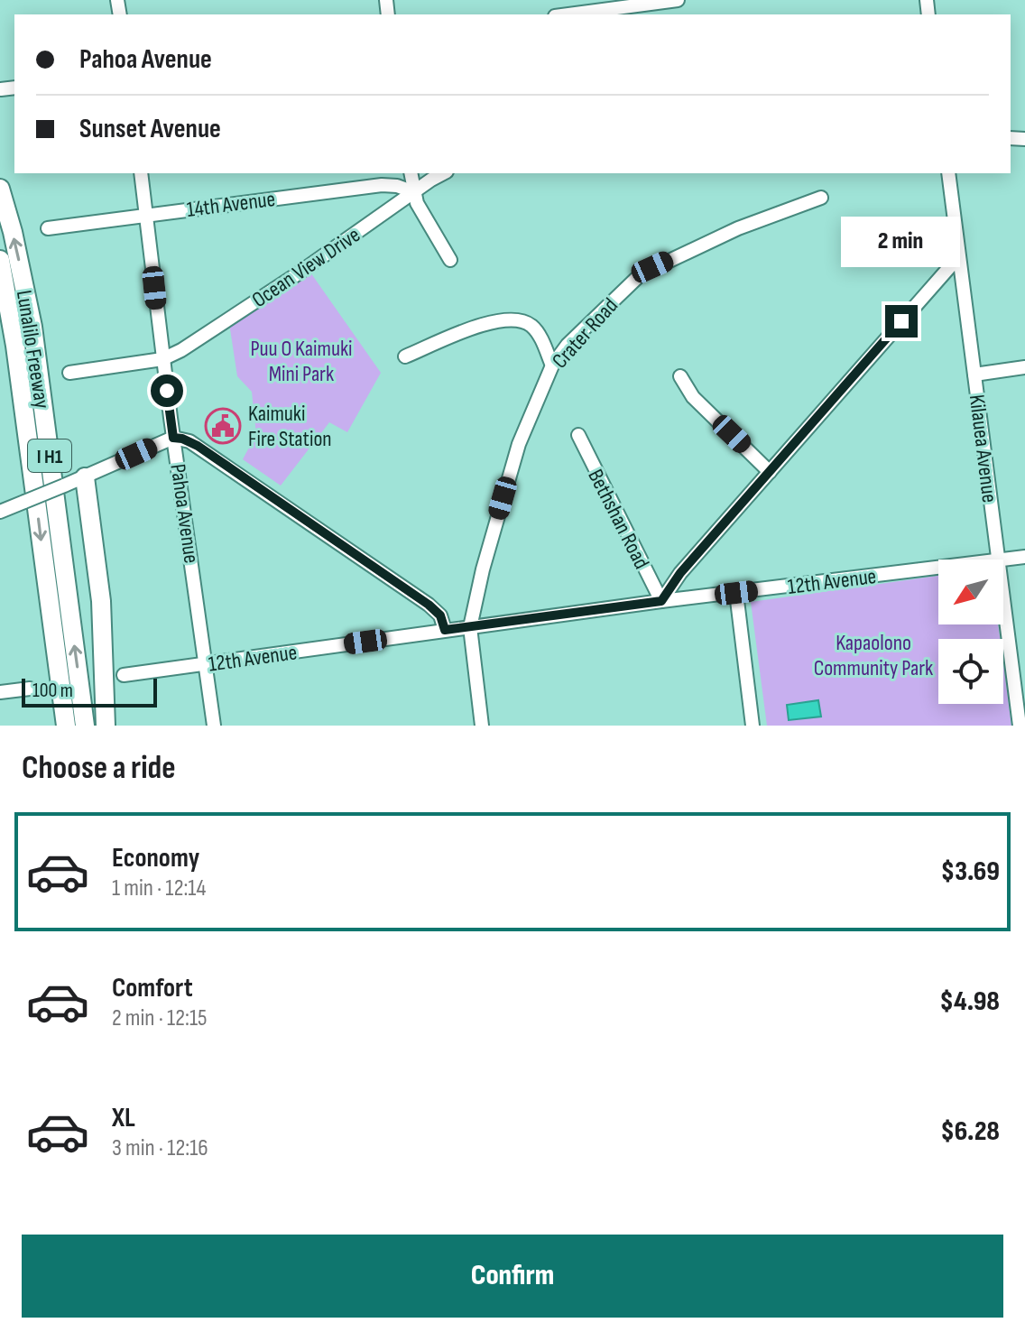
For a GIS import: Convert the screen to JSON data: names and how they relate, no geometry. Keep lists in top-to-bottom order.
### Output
{
  "streets": {
    "highway": ["Lunalilo Freeway", "I H1"],
    "street": [
      "14th Avenue",
      "Ocean View Drive",
      "Crater Road",
      "Kilauea Avenue",
      "Pahoa Avenue",
      "Bethshan Road",
      "12th Avenue"
    ]
  },
  "crossings": [
    ["14th Avenue", "Ocean View Drive"],
    ["14th Avenue", "Pahoa Avenue"],
    ["Ocean View Drive", "Pahoa Avenue"],
    ["Crater Road", "12th Avenue"],
    ["Pahoa Avenue", "12th Avenue"],
    ["Bethshan Road", "12th Avenue"]
  ],
  "parks": ["Puu O Kaimuki Mini Park", "Kapaolono Community Park"],
  "places": {
    "public building": ["Kaimuki Fire Station"]
  },
  "scale_bar": "100 m",
  "north": "bottom left",
  "page": {
    "banner": ["Pahoa Avenue", "Sunset Avenue"],
    "bubble": "2 min",
    "scale": "100 m",
    "heading": "Choose a ride",
    "list": [
      {
        "name": "Economy",
        "note": "1 min · 12:14",
        "value": "$3.69"
      },
      {
        "name": "Comfort",
        "note": "2 min · 12:15",
        "value": "$4.98"
      },
      {
        "name": "XL",
        "note": "3 min · 12:16",
        "value": "$6.28"
      }
    ],
    "buttons": "Confirm"
  }
}
